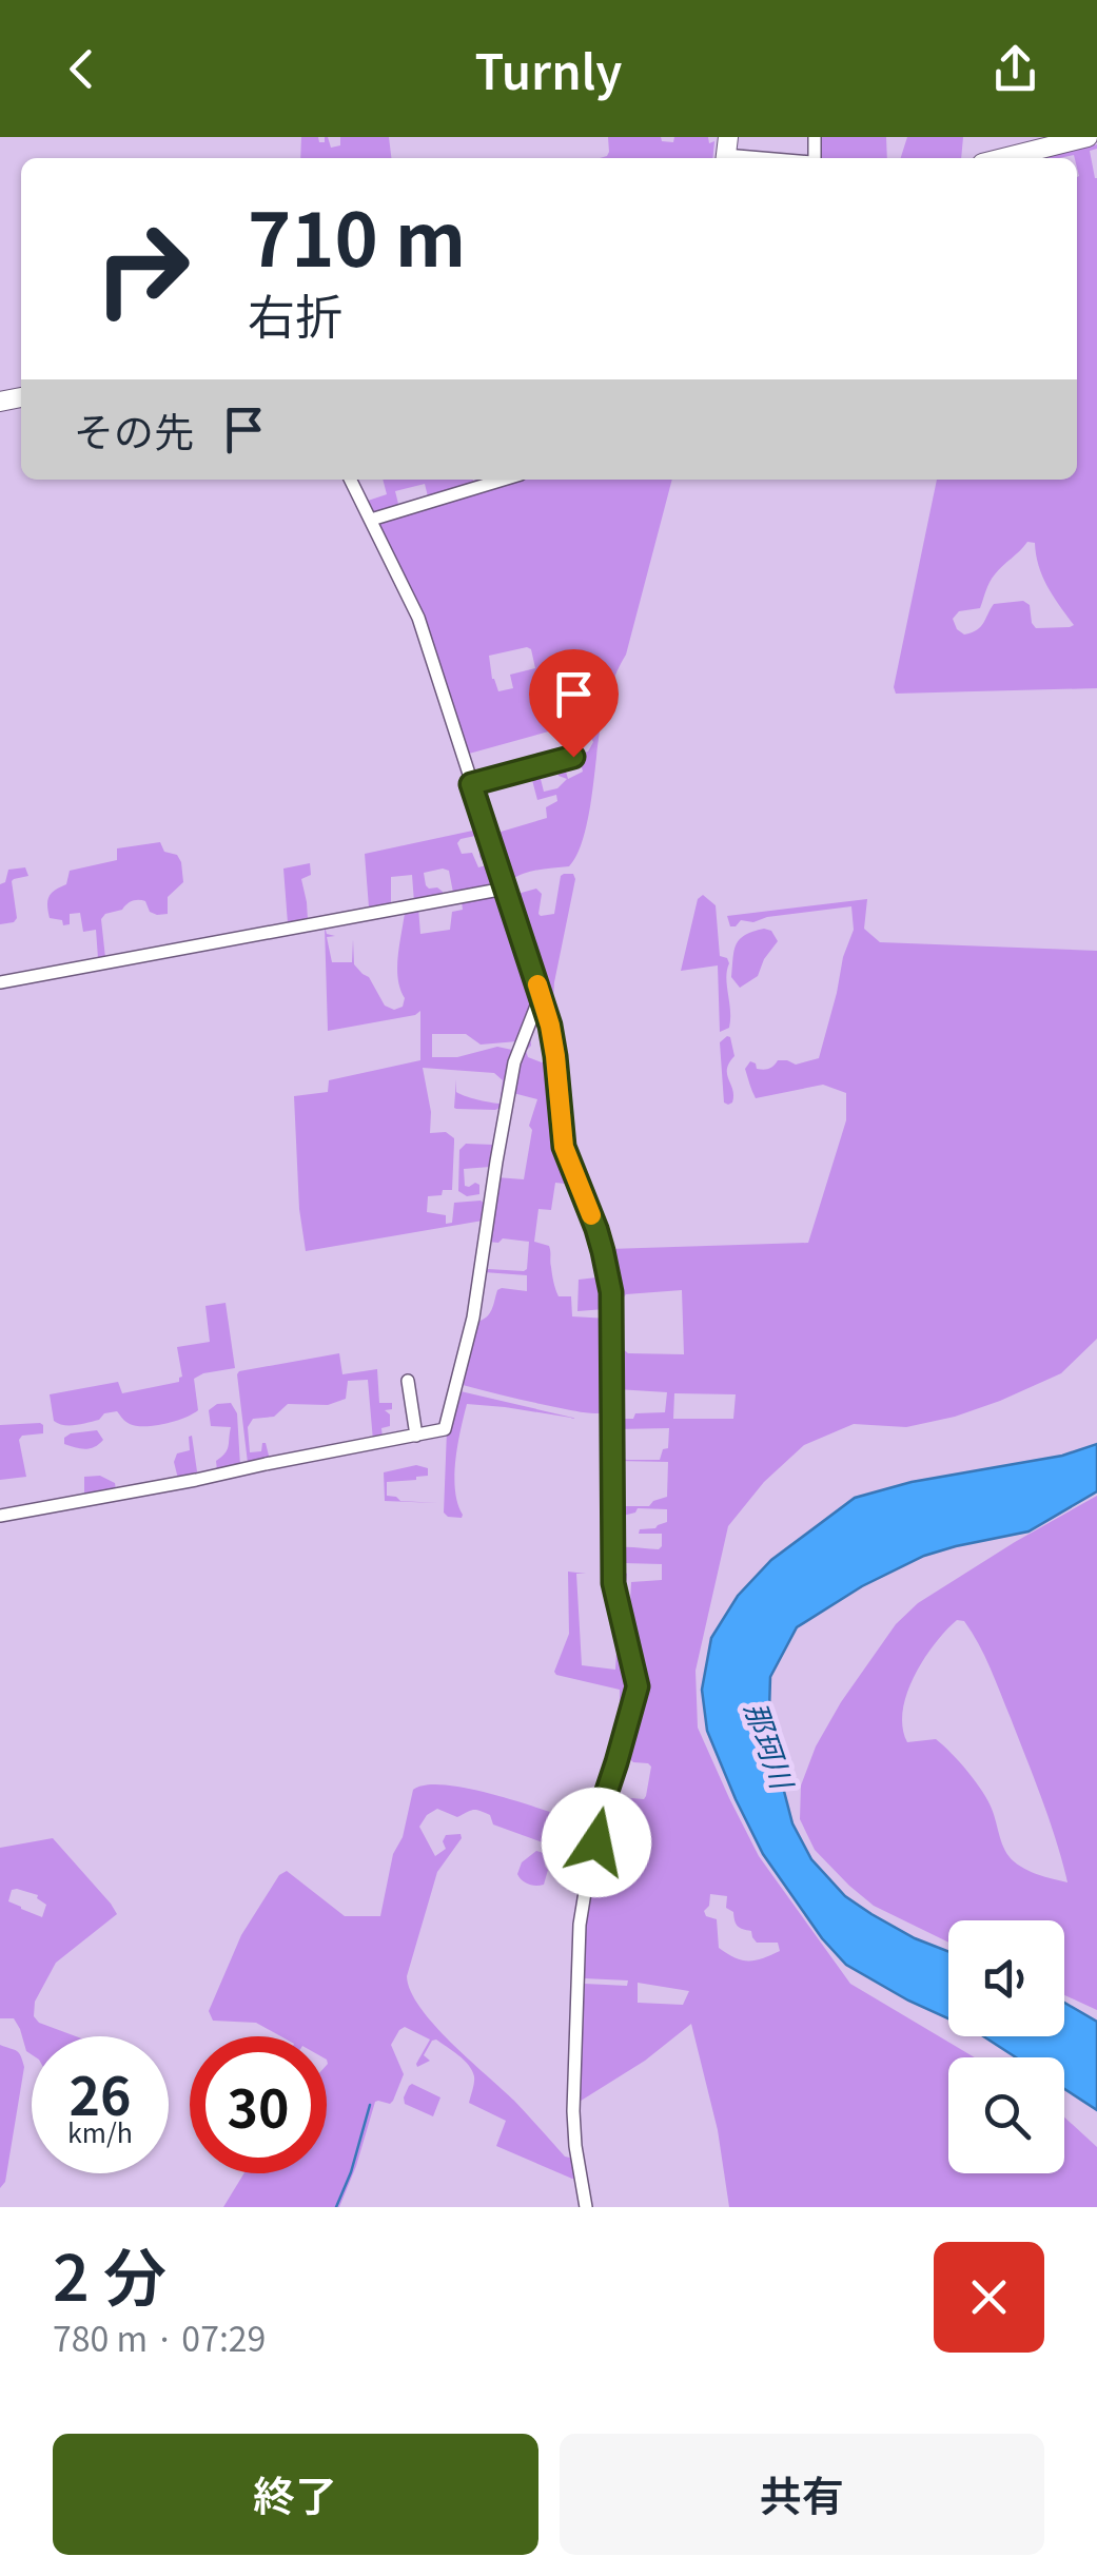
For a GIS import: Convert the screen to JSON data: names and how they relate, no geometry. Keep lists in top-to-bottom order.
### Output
{
  "water": ["那珂川"],
  "page": {
    "header": "Turnly",
    "turn": ["710 m", "右折"],
    "then": "その先",
    "speed": "26 km/h",
    "limit": "30",
    "heading": ["2 分", "780 m · 07:29"],
    "buttons": ["終了", "共有"]
  }
}
